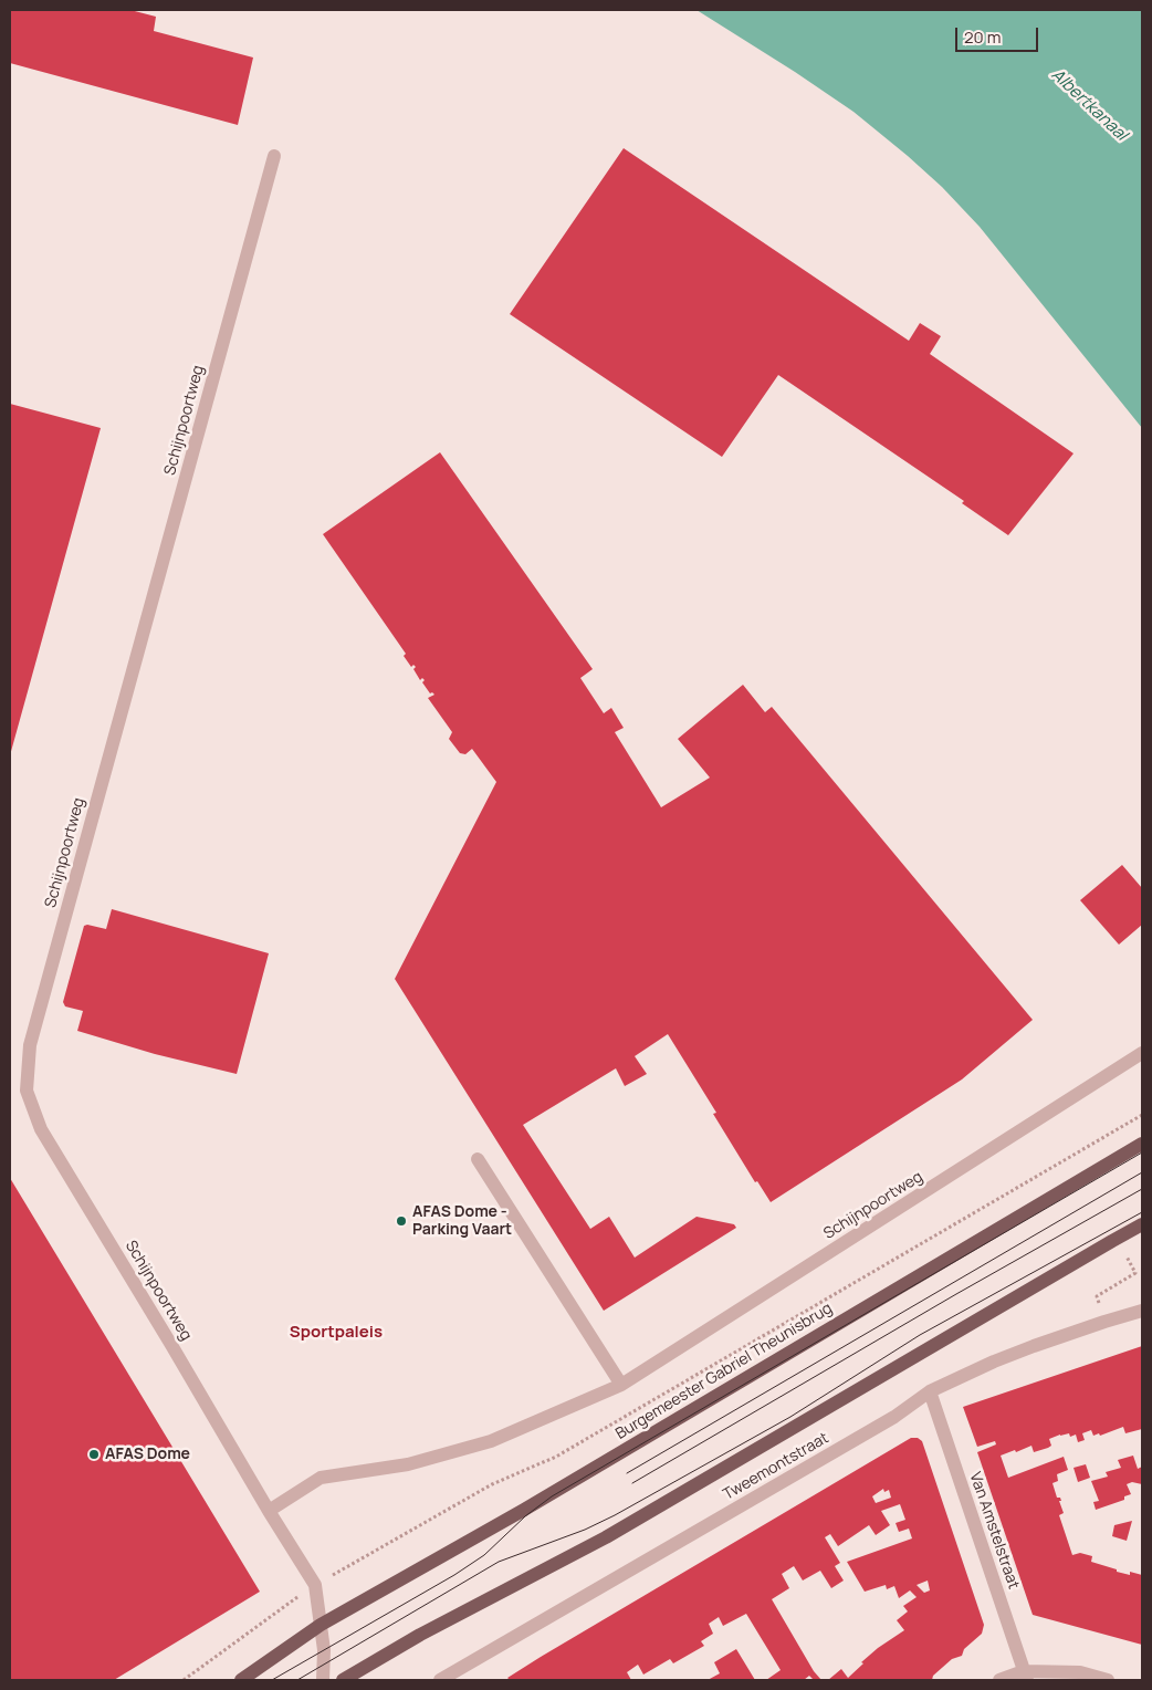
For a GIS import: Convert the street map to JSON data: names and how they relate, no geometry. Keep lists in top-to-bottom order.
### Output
{
  "streets": {
    "main road": ["Burgemeester Gabriel Theunisbrug"],
    "street": ["Schijnpoortweg", "Tweemontstraat", "Van Amstelstraat"]
  },
  "crossings": [
    ["Schijnpoortweg", "Burgemeester Gabriel Theunisbrug"],
    ["Tweemontstraat", "Van Amstelstraat"]
  ],
  "districts": ["Sportpaleis"],
  "water": ["Albertkanaal"],
  "places": ["AFAS Dome - Parking Vaart", "AFAS Dome"],
  "scale_bar": "20 m"
}
